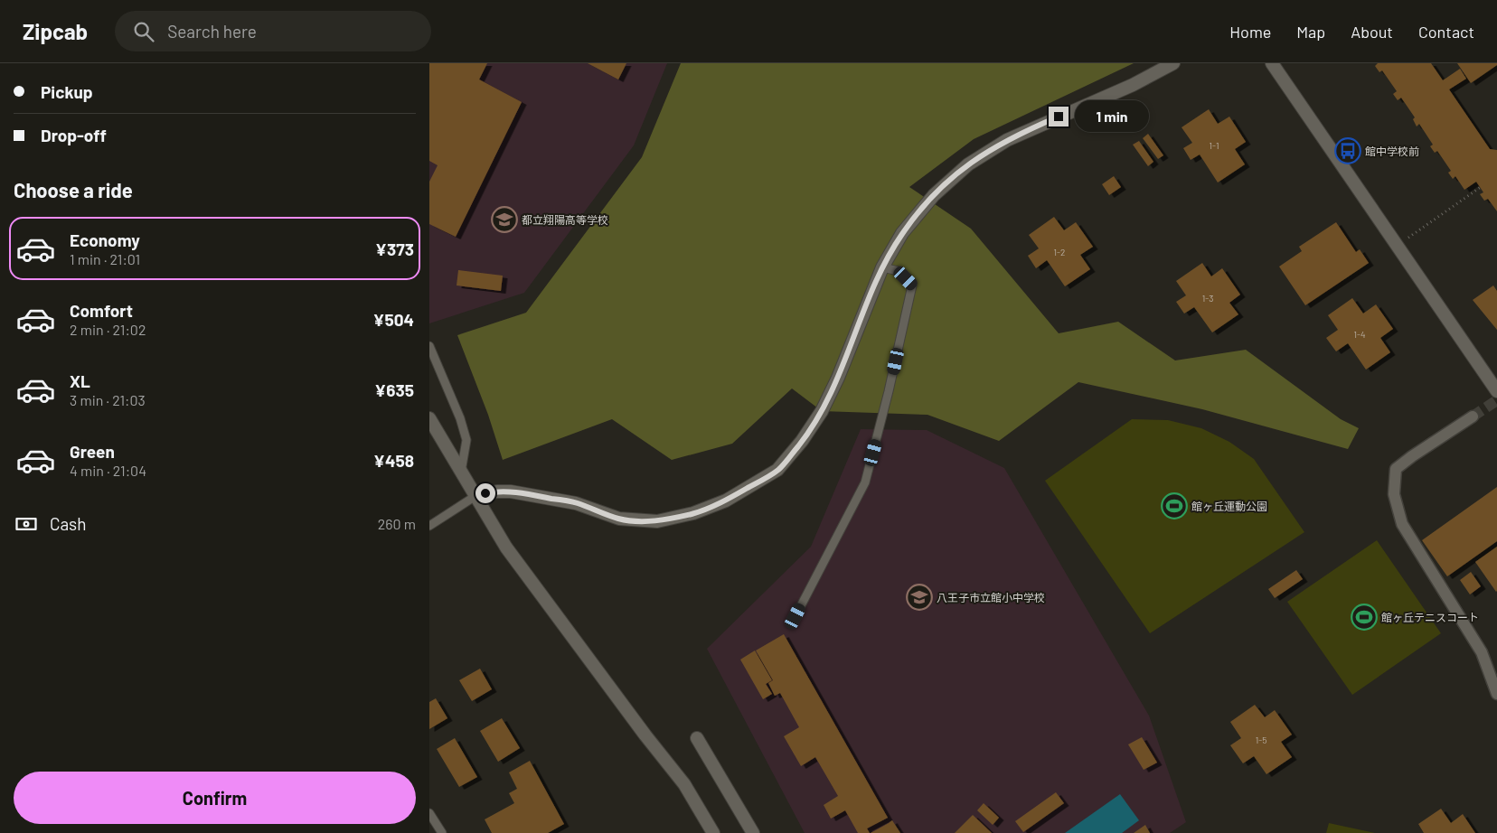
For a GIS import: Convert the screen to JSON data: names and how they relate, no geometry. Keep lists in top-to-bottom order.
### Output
{
  "places": {
    "bus stop": ["館中学校前"],
    "school or university": ["都立翔陽高等学校", "八王子市立館小中学校"],
    "sports": ["館ヶ丘運動公園", "館ヶ丘テニスコート"]
  },
  "house_numbers": [
    "1-1",
    "1-2",
    "1-3",
    "1-4",
    "1-5"
  ],
  "page": {
    "header": "Zipcab",
    "search": "Search here",
    "nav": [
      "Home",
      "Map",
      "About",
      "Contact"
    ],
    "banner": ["Pickup", "Drop-off"],
    "bubble": "1 min",
    "heading": "Choose a ride",
    "list": [
      {
        "name": "Economy",
        "note": "1 min · 21:01",
        "value": "¥373"
      },
      {
        "name": "Comfort",
        "note": "2 min · 21:02",
        "value": "¥504"
      },
      {
        "name": "XL",
        "note": "3 min · 21:03",
        "value": "¥635"
      },
      {
        "name": "Green",
        "note": "4 min · 21:04",
        "value": "¥458"
      }
    ],
    "pay": ["Cash", "260 m"],
    "buttons": "Confirm"
  }
}
